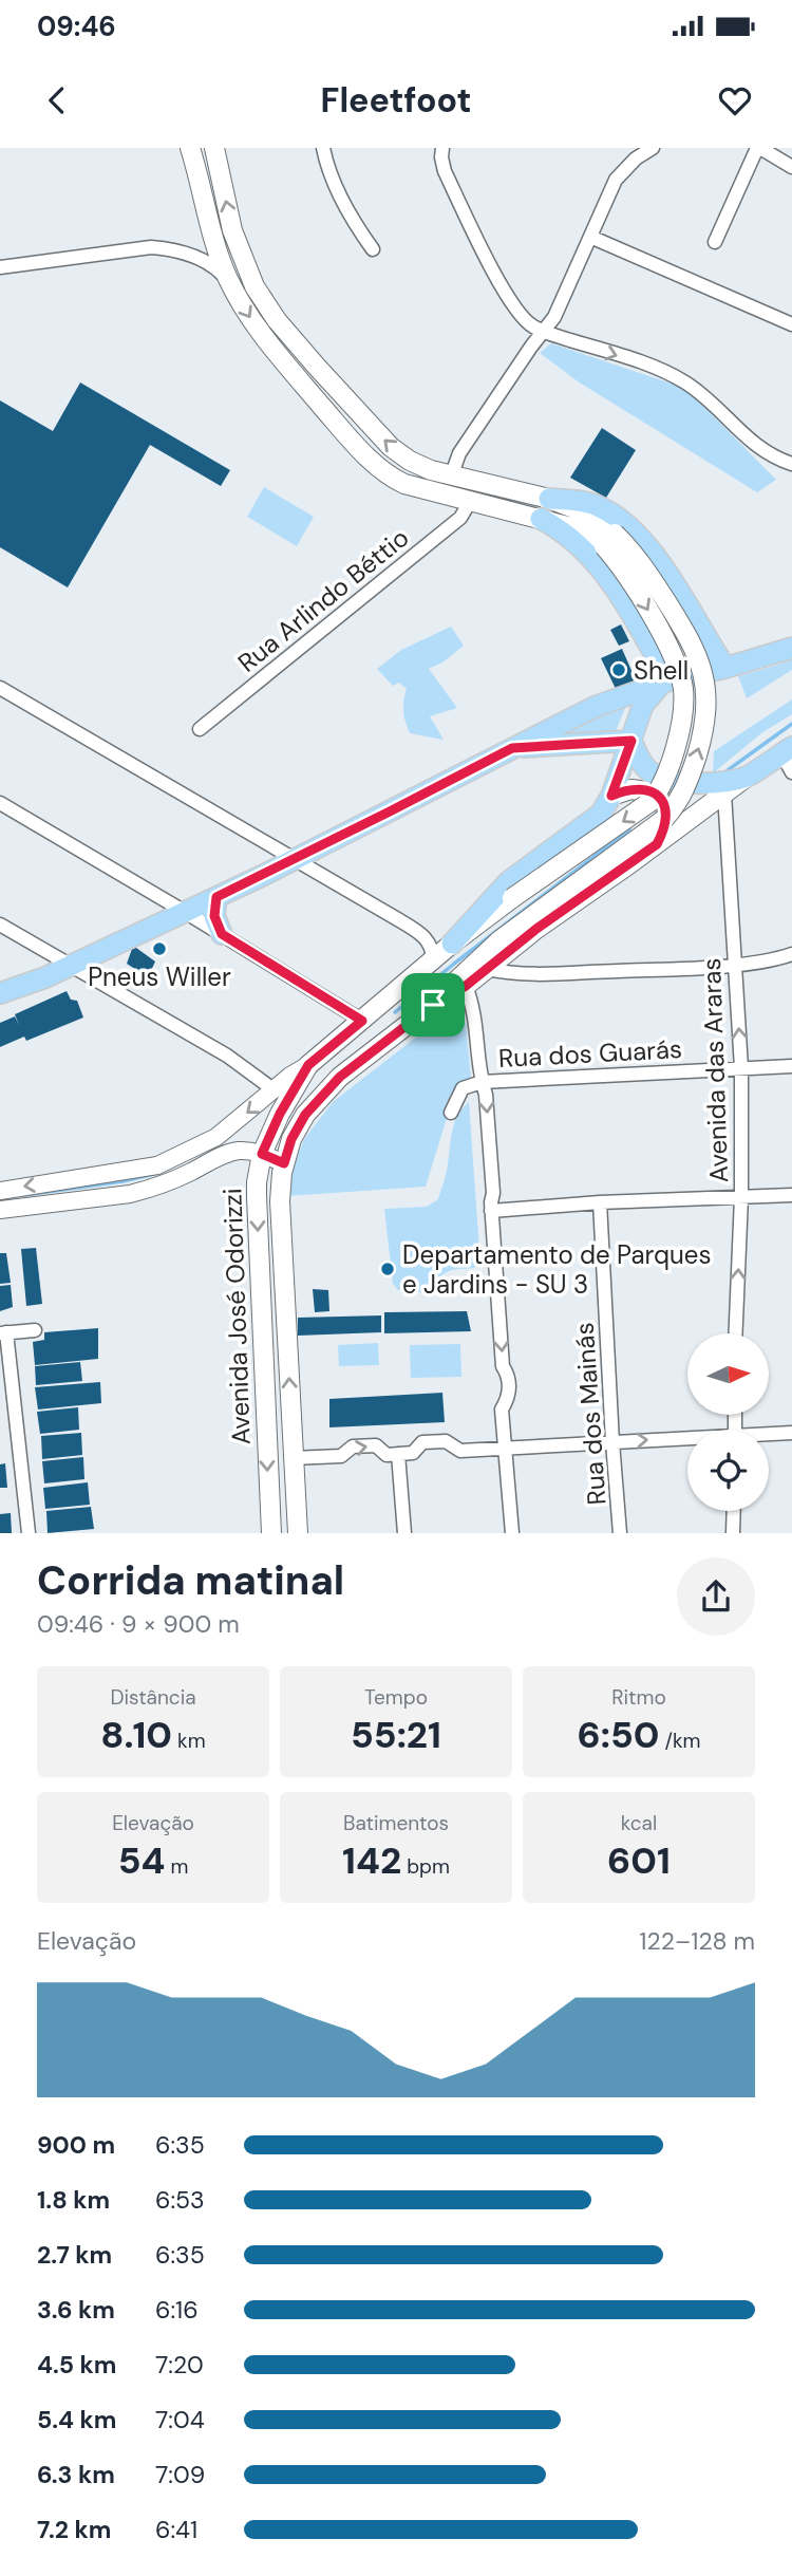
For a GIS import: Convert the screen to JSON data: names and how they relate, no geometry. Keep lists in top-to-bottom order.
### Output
{
  "streets": {
    "main road": ["Avenida José Odorizzi"],
    "street": [
      "Rua Arlindo Béttio",
      "Rua dos Guarás",
      "Avenida das Araras",
      "Rua dos Mainás"
    ]
  },
  "crossings": [
    ["Rua dos Guarás", "Avenida das Araras"]
  ],
  "one_way": ["Avenida das Araras"],
  "places": ["Shell", "Pneus Willer", "Departamento de Parques e Jardins - SU 3"],
  "north": "right",
  "page": {
    "status": "09:46",
    "header": "Fleetfoot",
    "heading": ["Corrida matinal", "09:46 · 9 × 900 m"],
    "stats": [
      ["Distância", "8.10 km"],
      ["Tempo", "55:21"],
      ["Ritmo", "6:50 /km"],
      ["Elevação", "54 m"],
      ["Batimentos", "142 bpm"],
      ["kcal", "601"]
    ],
    "chart": ["Elevação", "122–128 m"],
    "list": [
      {
        "name": "900 m",
        "note": "6:35"
      },
      {
        "name": "1.8 km",
        "note": "6:53"
      },
      {
        "name": "2.7 km",
        "note": "6:35"
      },
      {
        "name": "3.6 km",
        "note": "6:16"
      },
      {
        "name": "4.5 km",
        "note": "7:20"
      },
      {
        "name": "5.4 km",
        "note": "7:04"
      },
      {
        "name": "6.3 km",
        "note": "7:09"
      },
      {
        "name": "7.2 km",
        "note": "6:41"
      }
    ]
  }
}
